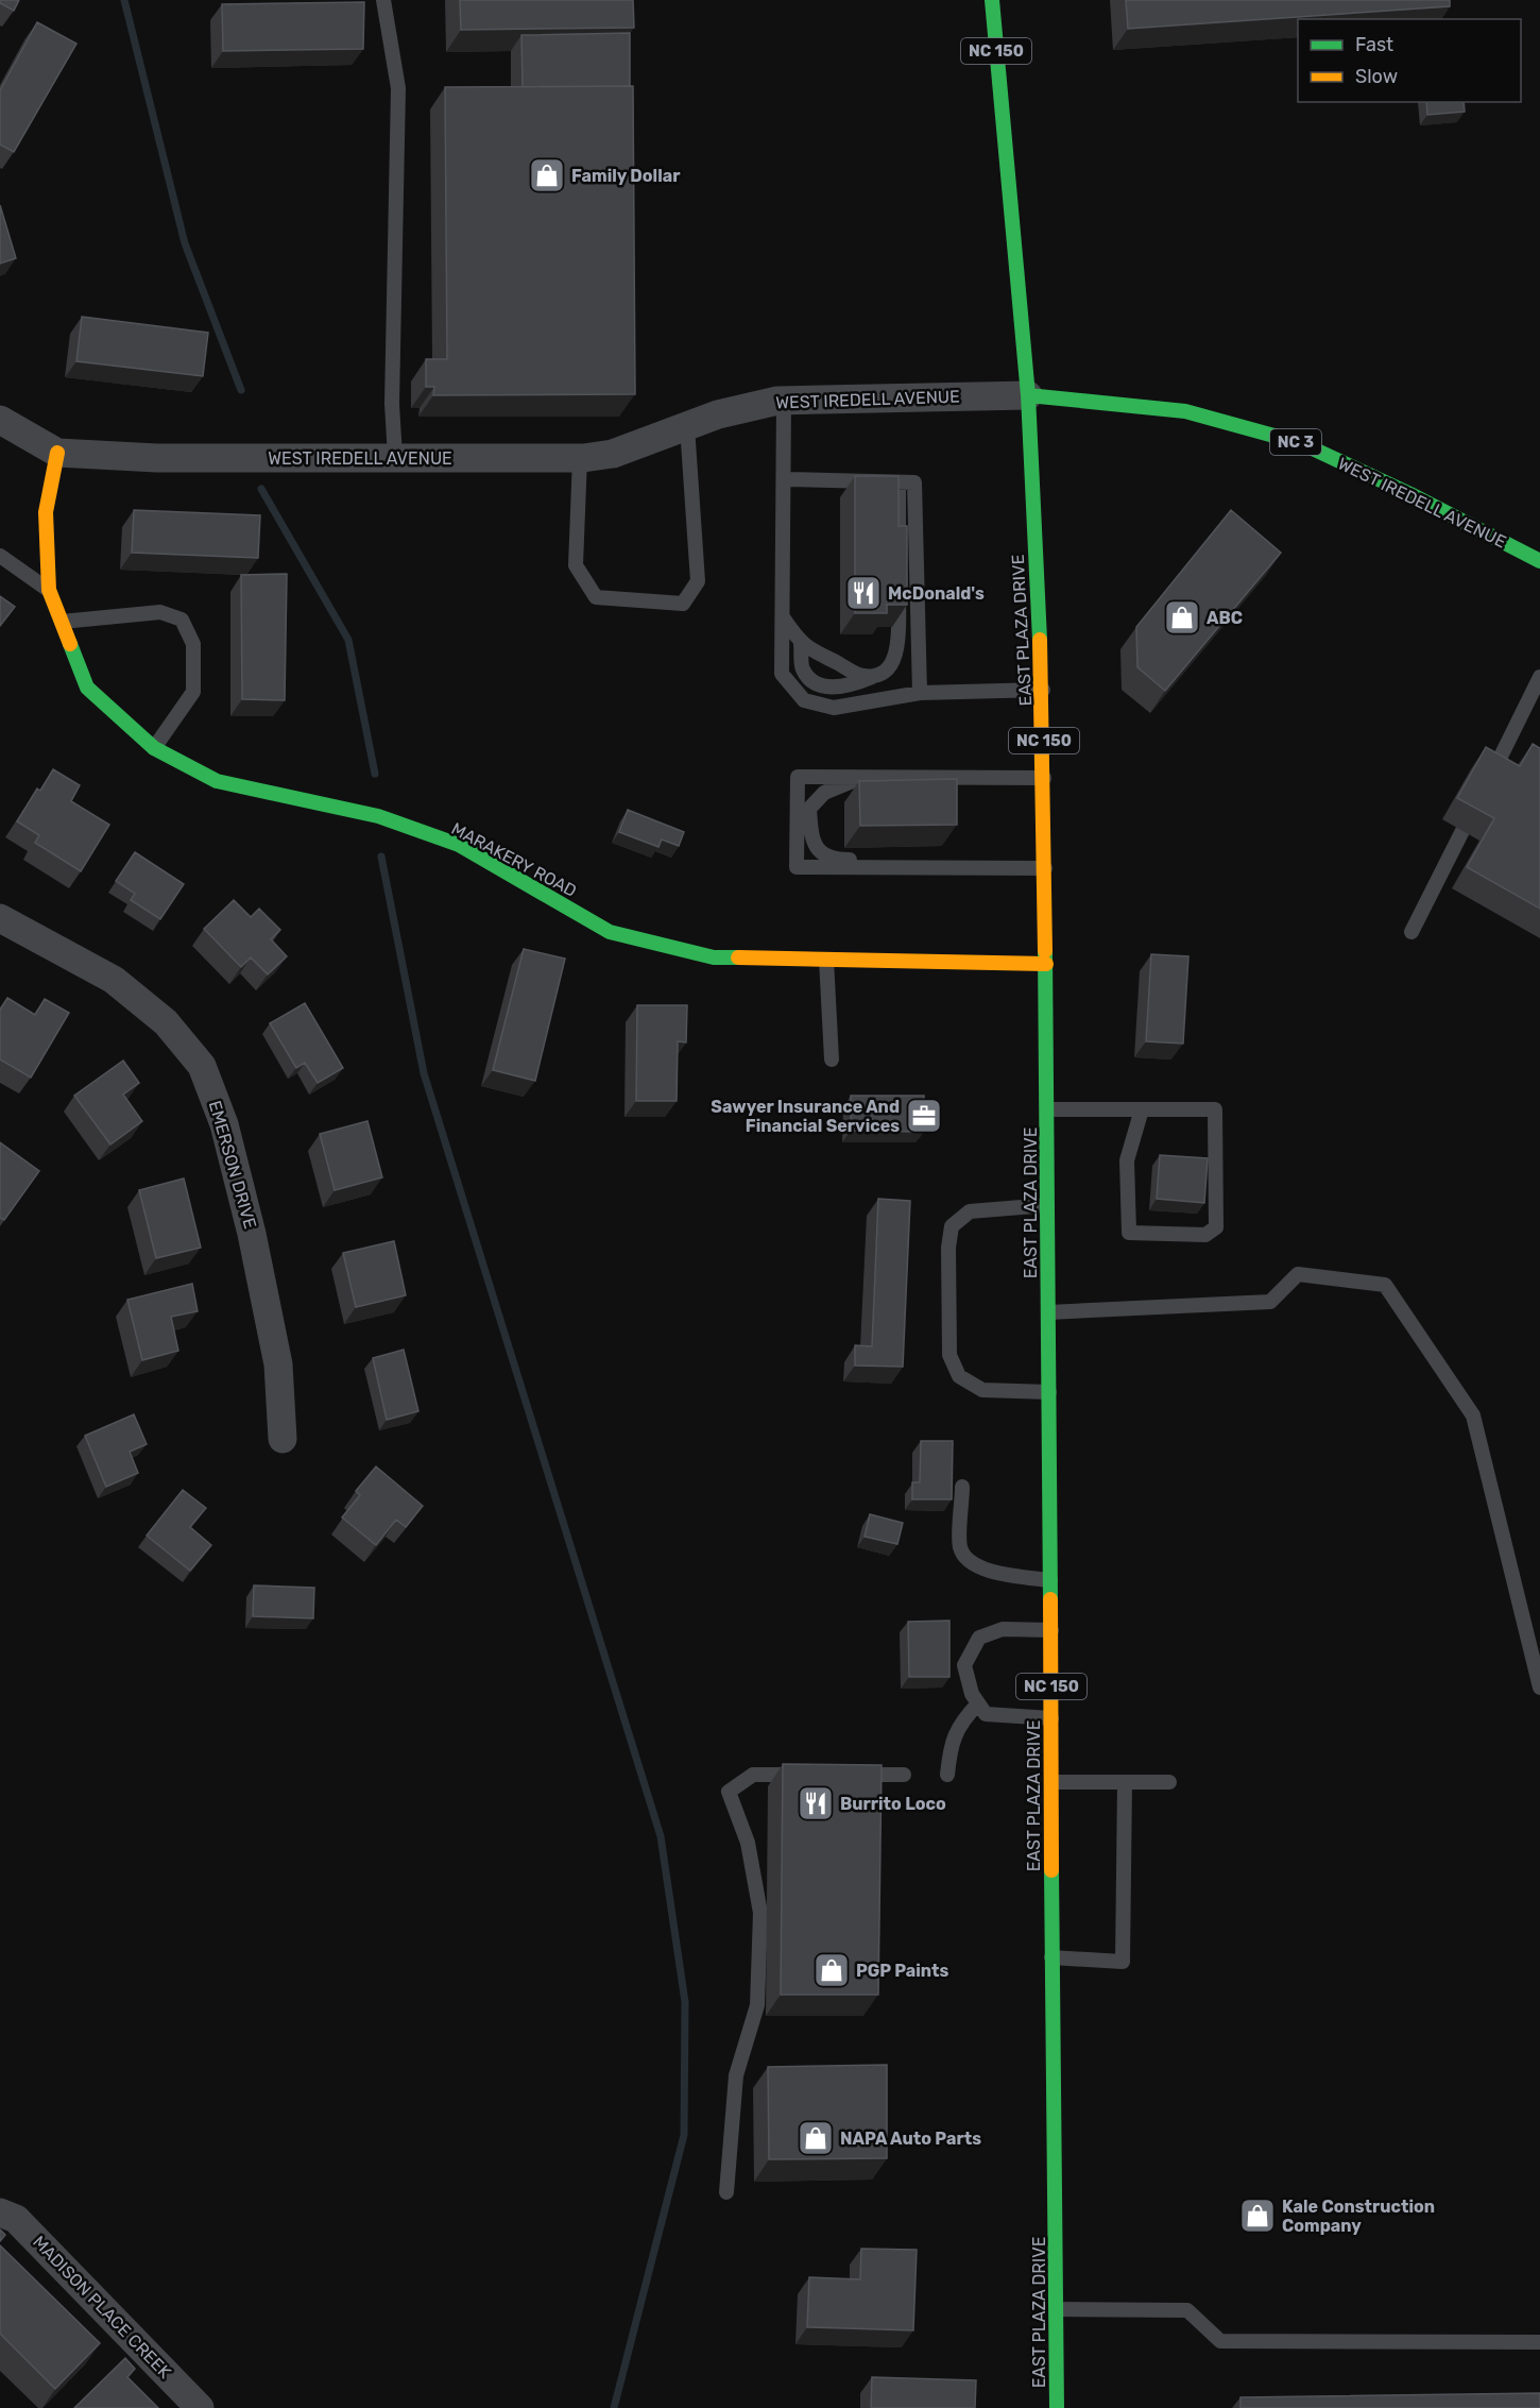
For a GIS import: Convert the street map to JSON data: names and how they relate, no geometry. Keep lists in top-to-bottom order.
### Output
{
  "streets": {
    "main road": [
      "NC 150",
      "WEST IREDELL AVENUE",
      "NC 3",
      "EAST PLAZA DRIVE",
      "MARAKERY ROAD"
    ],
    "street": ["EMERSON DRIVE", "MADISON PLACE CREEK"]
  },
  "crossings": [
    ["WEST IREDELL AVENUE", "EAST PLAZA DRIVE"],
    ["WEST IREDELL AVENUE", "MARAKERY ROAD"],
    ["EAST PLAZA DRIVE", "MARAKERY ROAD"]
  ],
  "places": {
    "shop": [
      "Family Dollar",
      "ABC",
      "PGP Paints",
      "NAPA Auto Parts",
      "Kale Construction Company"
    ],
    "restaurant": ["McDonald's", "Burrito Loco"],
    "office": ["Sawyer Insurance And Financial Services"]
  },
  "legend": ["Fast", "Slow"]
}
